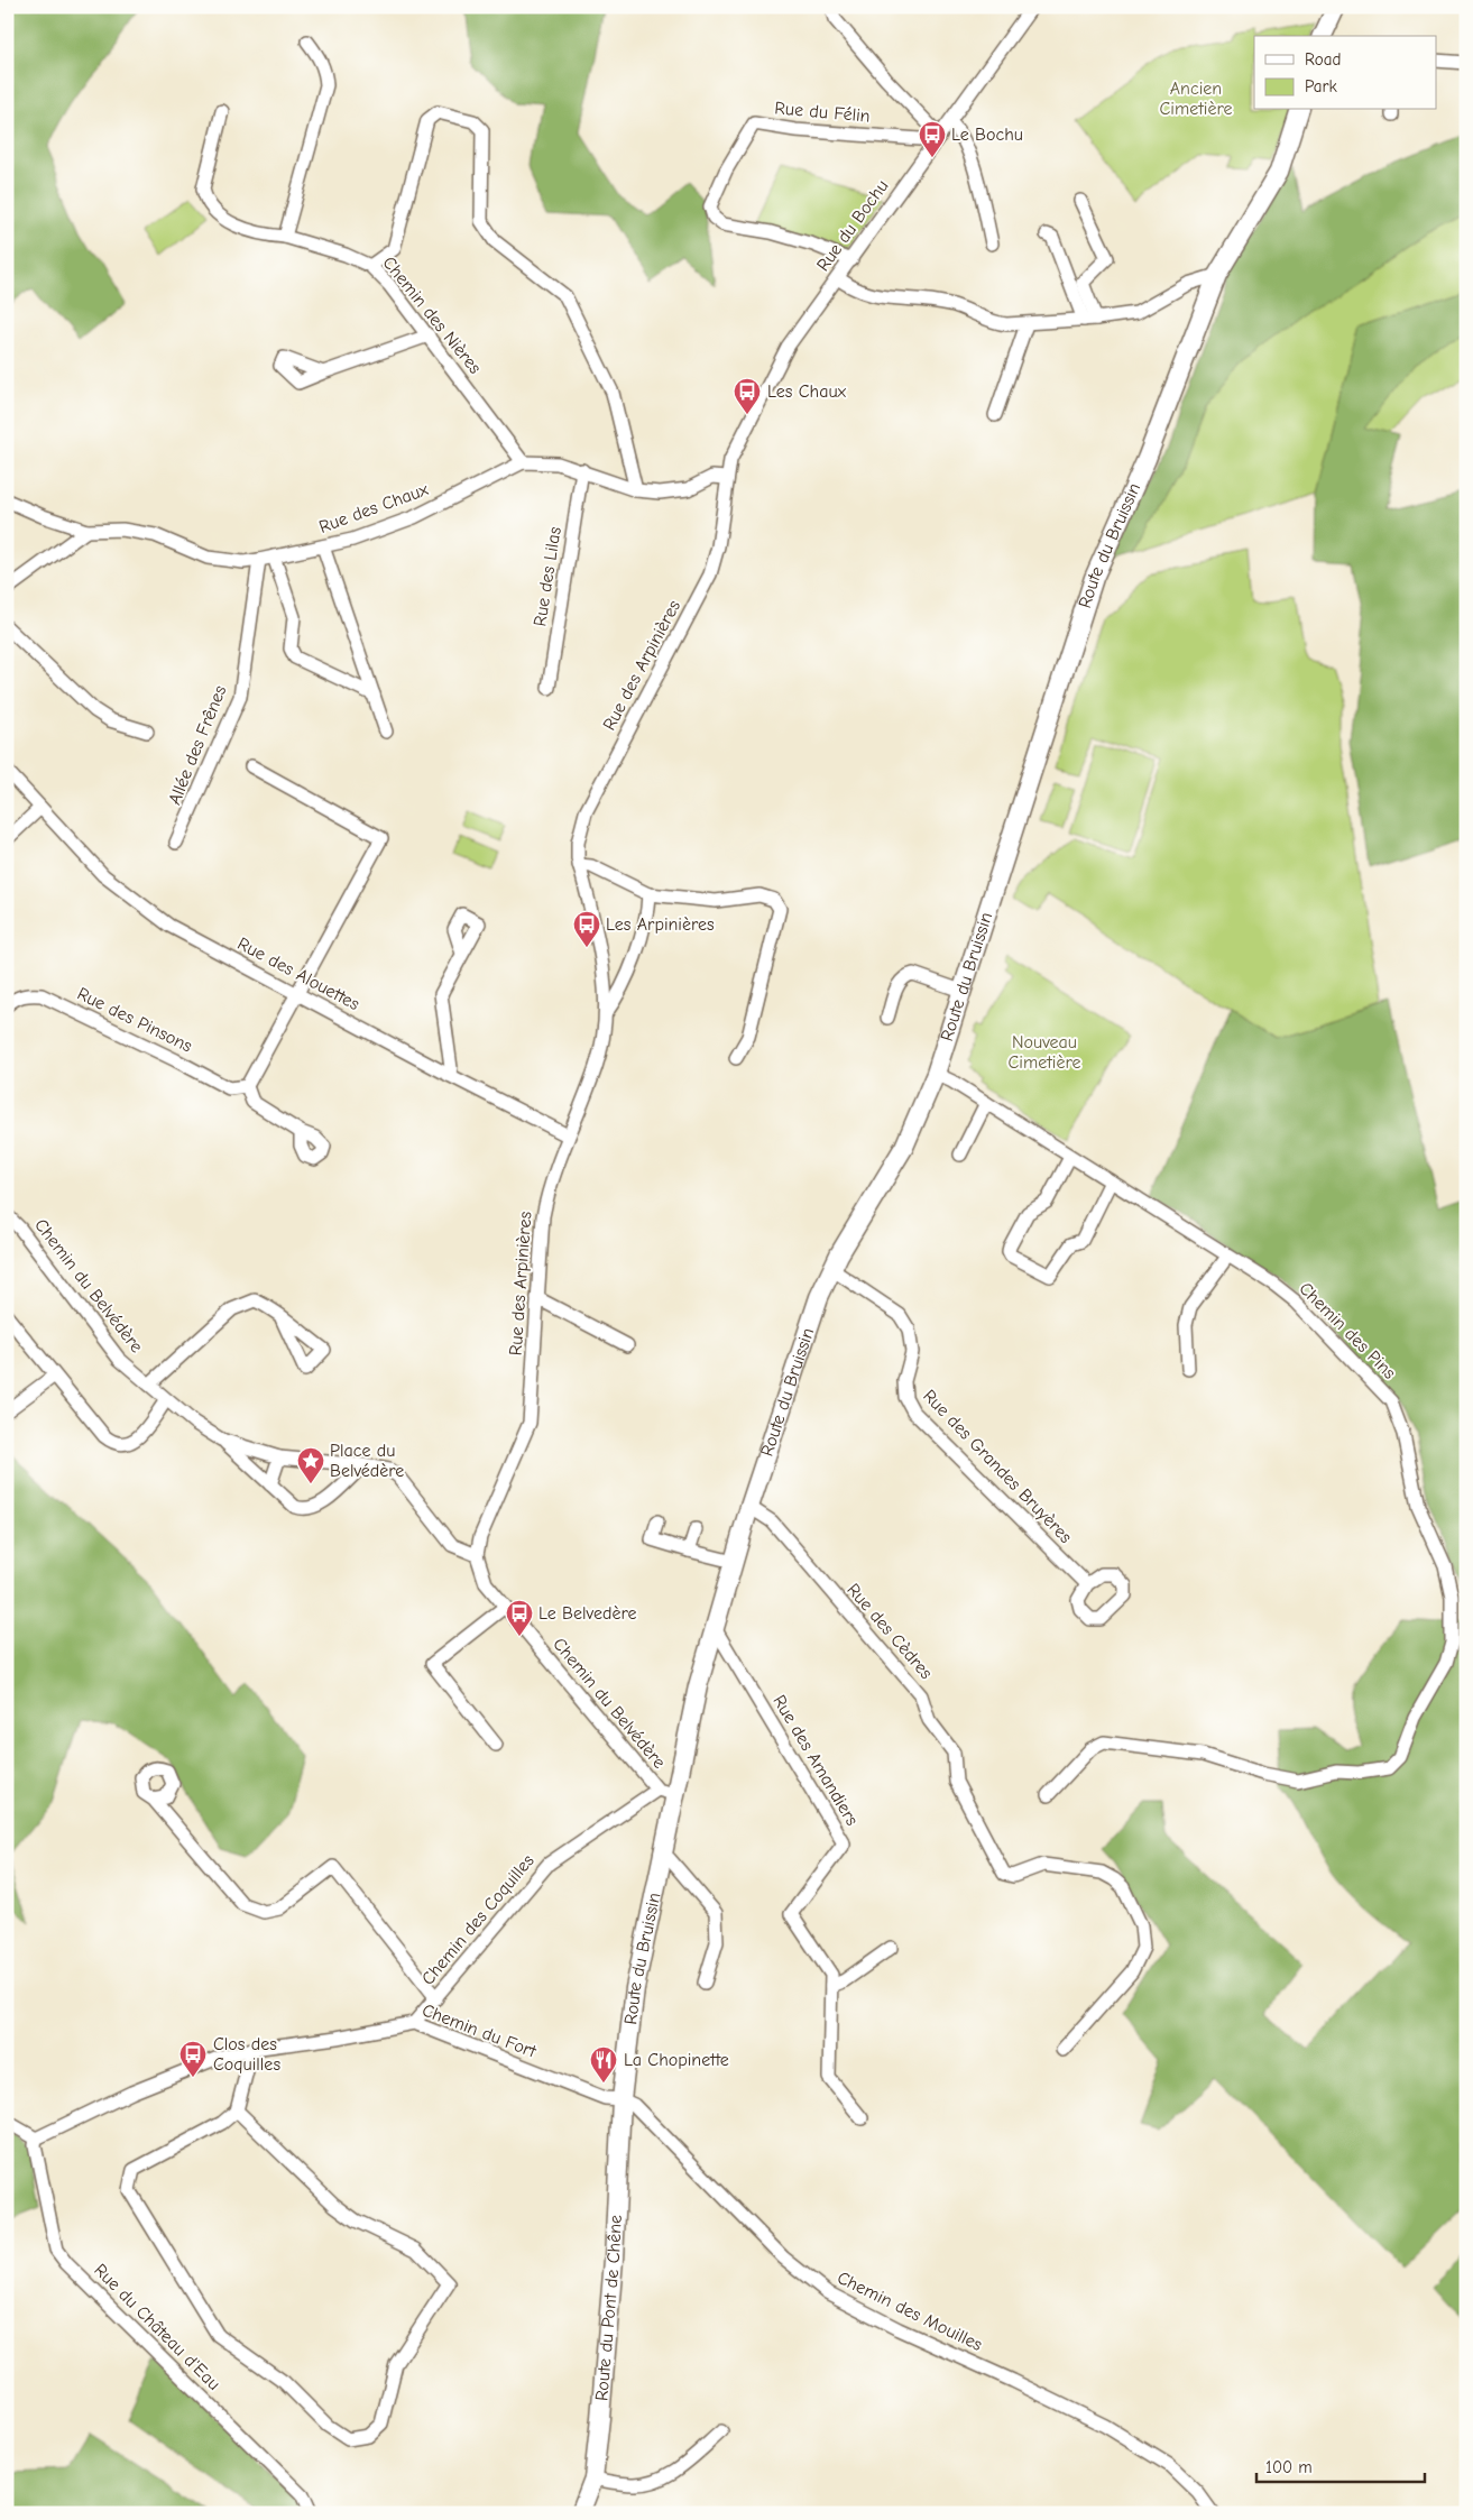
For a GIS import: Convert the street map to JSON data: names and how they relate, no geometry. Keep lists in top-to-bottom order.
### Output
{
  "streets": {
    "street": [
      "Rue du Félin",
      "Rue du Bochu",
      "Chemin des Nières",
      "Rue des Chaux",
      "Route du Bruissin",
      "Rue des Lilas",
      "Rue des Arpinières",
      "Allée des Frênes",
      "Rue des Alouettes",
      "Rue des Pinsons",
      "Chemin du Belvédère",
      "Chemin des Pins",
      "Rue des Grandes Bruyères",
      "Rue des Cèdres",
      "Rue des Amandiers",
      "Chemin des Coquilles",
      "Chemin du Fort",
      "Route du Pont de Chêne",
      "Chemin des Mouilles",
      "Rue du Château d'Eau"
    ]
  },
  "crossings": [
    ["Rue du Félin", "Rue du Bochu"],
    ["Rue du Bochu", "Rue des Chaux"],
    ["Rue du Bochu", "Rue des Arpinières"],
    ["Chemin des Nières", "Rue des Chaux"],
    ["Rue des Chaux", "Rue des Lilas"],
    ["Rue des Chaux", "Rue des Arpinières"],
    ["Rue des Chaux", "Allée des Frênes"],
    ["Route du Bruissin", "Chemin du Belvédère"],
    ["Route du Bruissin", "Chemin des Pins"],
    ["Route du Bruissin", "Rue des Grandes Bruyères"],
    ["Route du Bruissin", "Rue des Cèdres"],
    ["Route du Bruissin", "Rue des Amandiers"],
    ["Route du Bruissin", "Chemin des Coquilles"],
    ["Route du Bruissin", "Chemin du Fort"],
    ["Route du Bruissin", "Route du Pont de Chêne"],
    ["Route du Bruissin", "Chemin des Mouilles"],
    ["Rue des Arpinières", "Rue des Alouettes"],
    ["Rue des Arpinières", "Chemin du Belvédère"],
    ["Chemin du Belvédère", "Chemin des Coquilles"],
    ["Chemin des Coquilles", "Chemin du Fort"],
    ["Chemin du Fort", "Route du Pont de Chêne"],
    ["Chemin du Fort", "Chemin des Mouilles"],
    ["Chemin du Fort", "Rue du Château d'Eau"],
    ["Route du Pont de Chêne", "Chemin des Mouilles"]
  ],
  "parks": ["Ancien Cimetière", "Nouveau Cimetière"],
  "places": {
    "bus stop": [
      "Le Bochu",
      "Les Chaux",
      "Les Arpinières",
      "Le Belvedère",
      "Clos des Coquilles"
    ],
    "place": ["Place du Belvédère"],
    "restaurant": ["La Chopinette"]
  },
  "legend": ["Road", "Park"],
  "scale_bar": "100 m"
}
